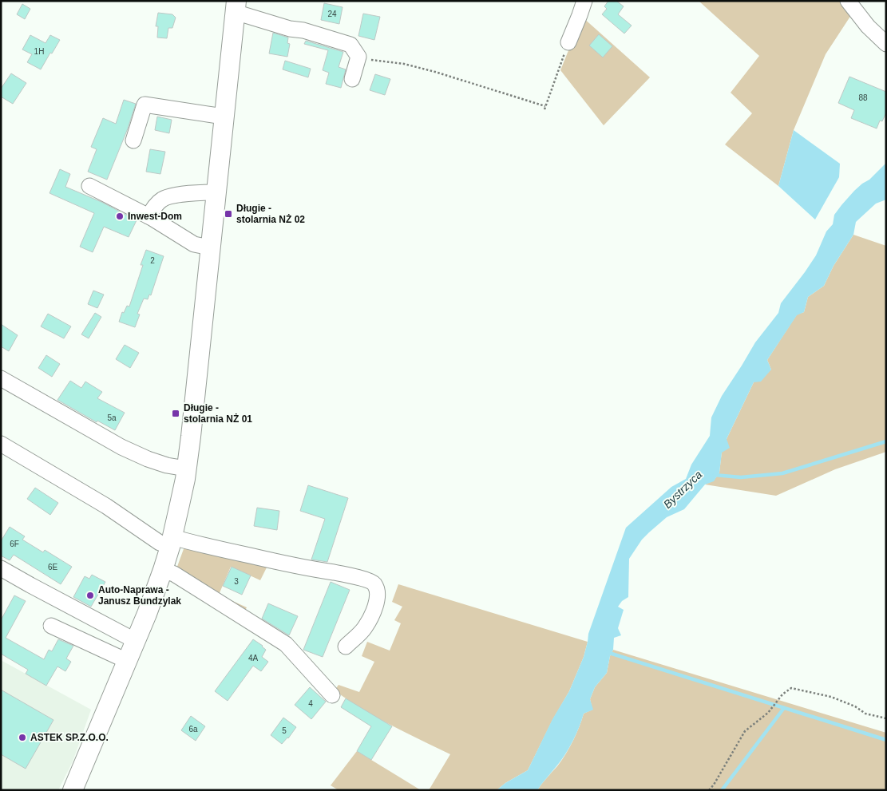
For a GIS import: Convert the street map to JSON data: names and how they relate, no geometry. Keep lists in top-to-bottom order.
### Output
{
  "water": ["Bystrzyca"],
  "places": {
    "transit": ["Długie - stolarnia NŻ 02", "Długie - stolarnia NŻ 01"],
    "other": ["Inwest-Dom", "Auto-Naprawa - Janusz Bundzylak", "ASTEK SP.Z.O.O."]
  },
  "house_numbers": [
    "24",
    "1H",
    "88",
    "2",
    "5a",
    "6F",
    "6E",
    "3",
    "4A",
    "4",
    "6a",
    "5"
  ]
}
